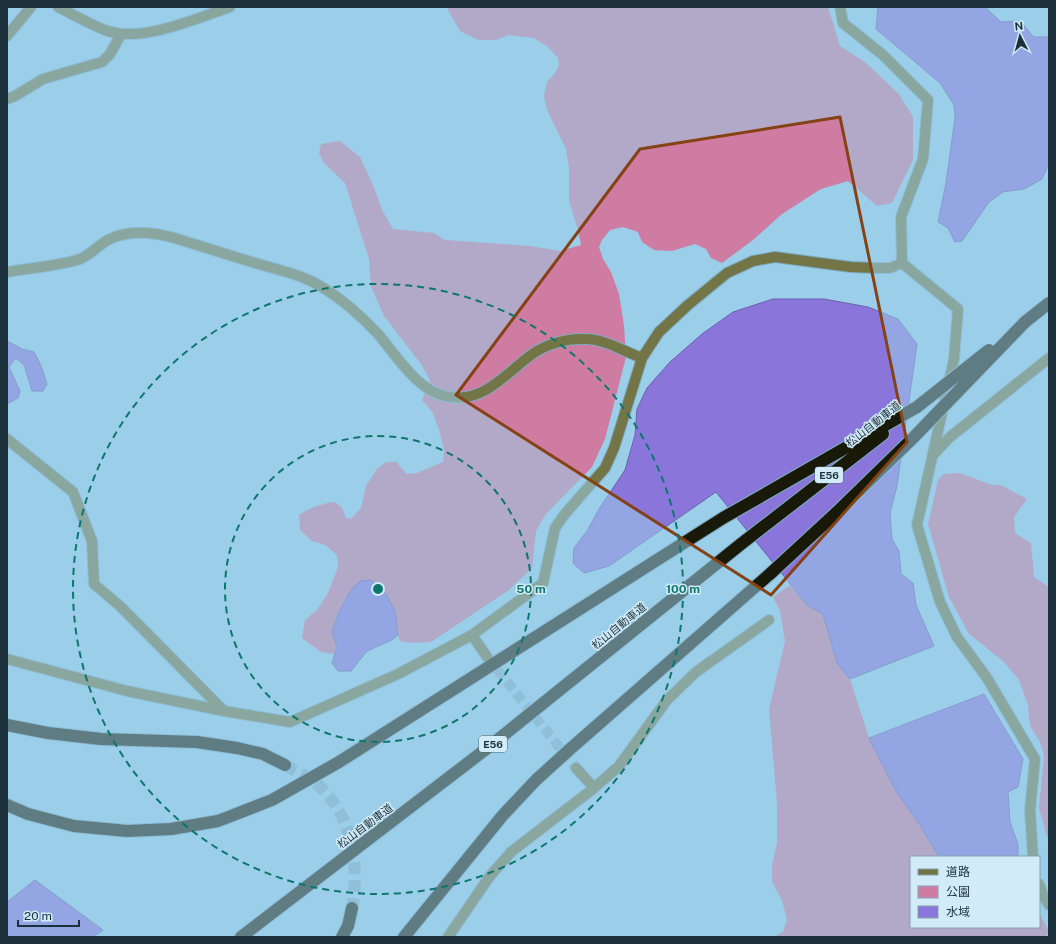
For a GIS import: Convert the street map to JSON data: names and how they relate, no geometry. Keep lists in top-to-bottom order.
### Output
{
  "streets": {
    "highway": ["松山自動車道", "E56"]
  },
  "legend": ["道路", "公園", "水域"],
  "scale_bar": "20 m",
  "north": "top",
  "rings": ["50 m", "100 m"]
}
